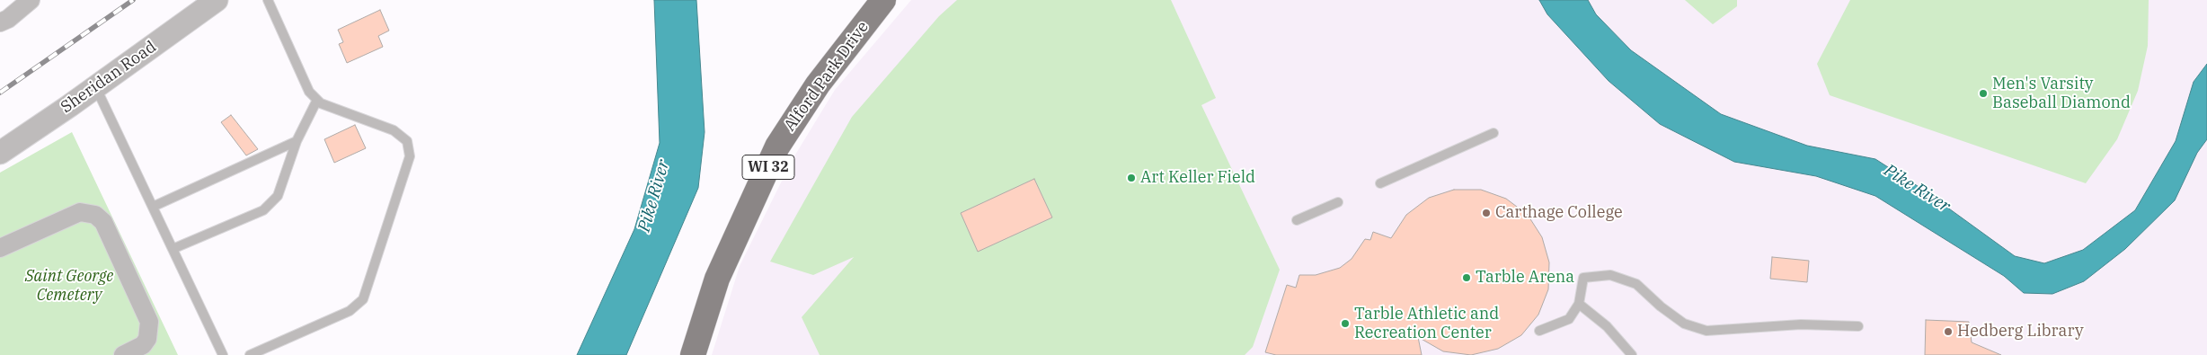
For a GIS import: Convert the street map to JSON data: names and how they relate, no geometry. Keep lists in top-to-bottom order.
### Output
{
  "streets": {
    "main road": ["Alford Park Drive", "WI 32"],
    "street": ["Sheridan Road"]
  },
  "water": ["Pike River"],
  "parks": ["Saint George Cemetery"],
  "places": [
    "Men's Varsity Baseball Diamond",
    "Art Keller Field",
    "Carthage College",
    "Tarble Arena",
    "Tarble Athletic and Recreation Center",
    "Hedberg Library"
  ]
}
